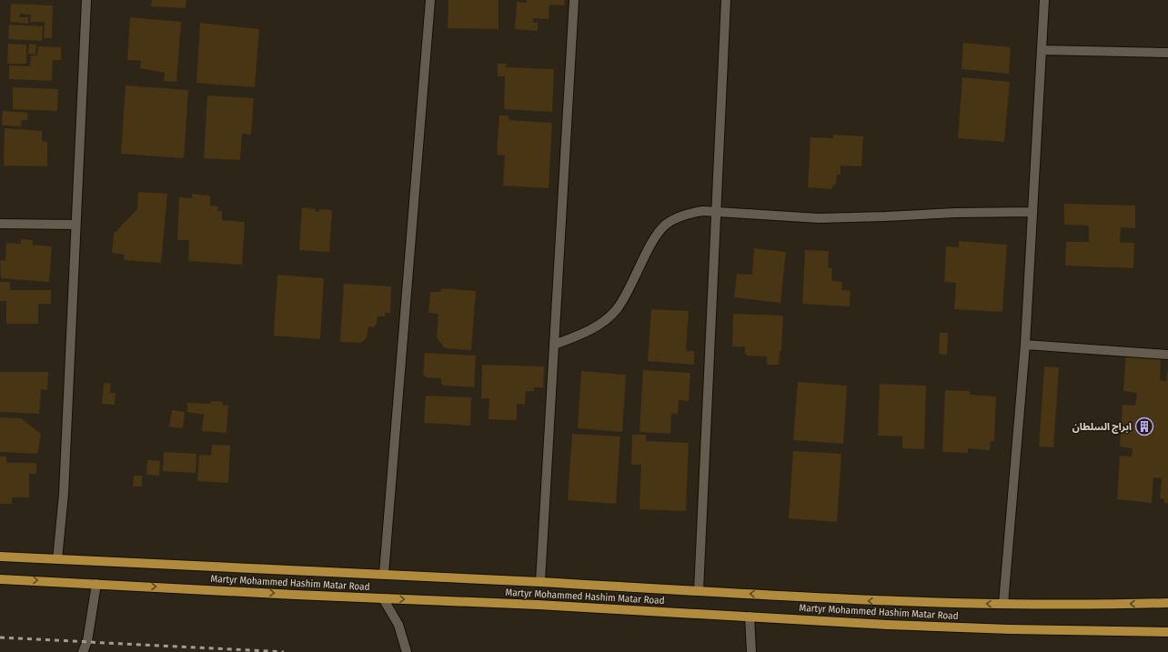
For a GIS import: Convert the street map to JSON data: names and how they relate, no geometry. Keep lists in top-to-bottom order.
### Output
{
  "streets": {
    "main road": ["Martyr Mohammed Hashim Matar Road"]
  },
  "places": {
    "building": ["ابراج السلطان"]
  }
}
